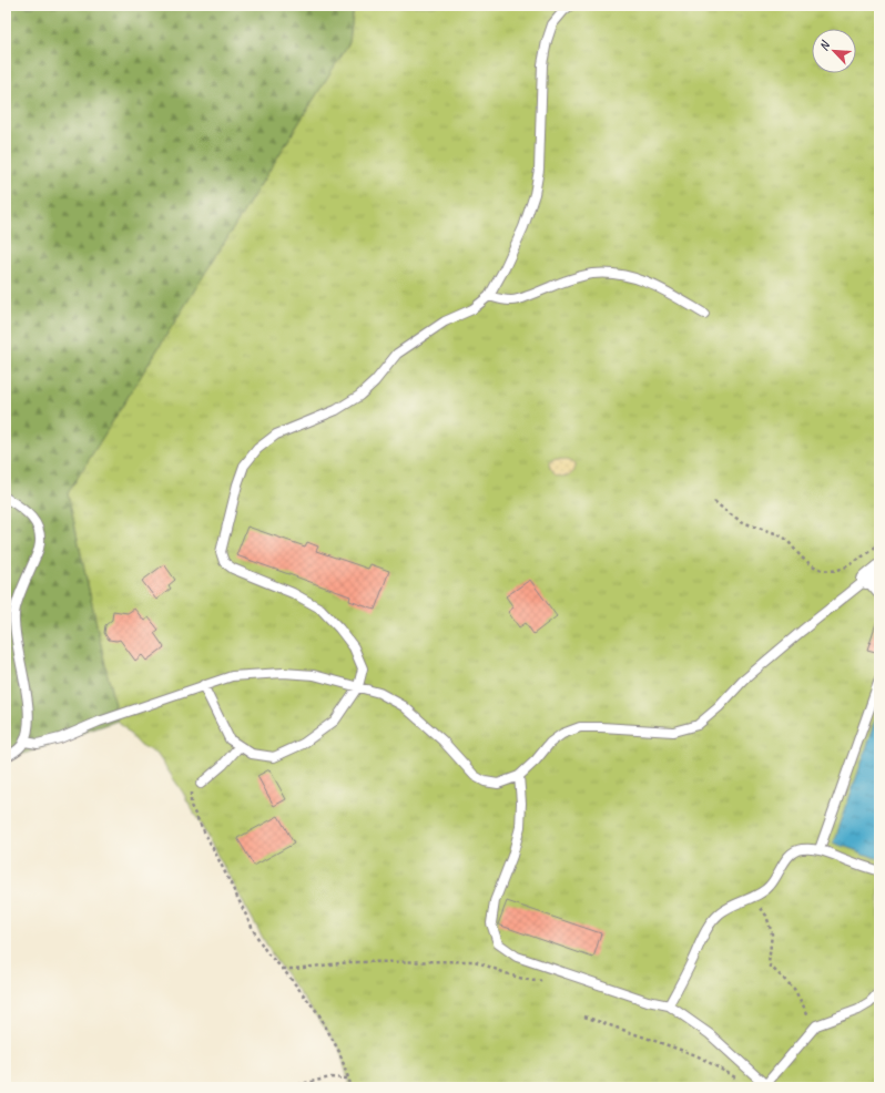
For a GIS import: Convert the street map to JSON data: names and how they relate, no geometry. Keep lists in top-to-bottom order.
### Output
{
  "north": "top left"
}
